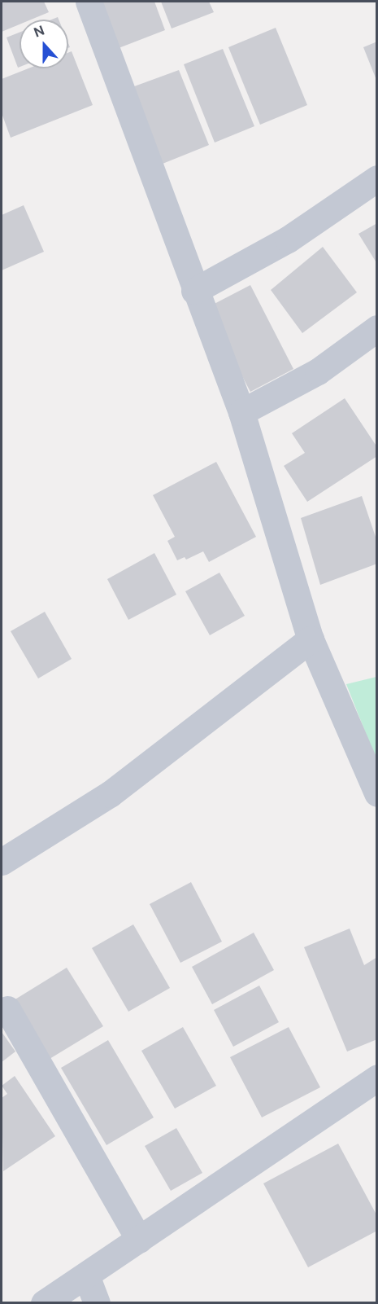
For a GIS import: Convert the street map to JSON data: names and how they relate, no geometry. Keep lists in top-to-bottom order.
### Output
{
  "north": "top"
}
